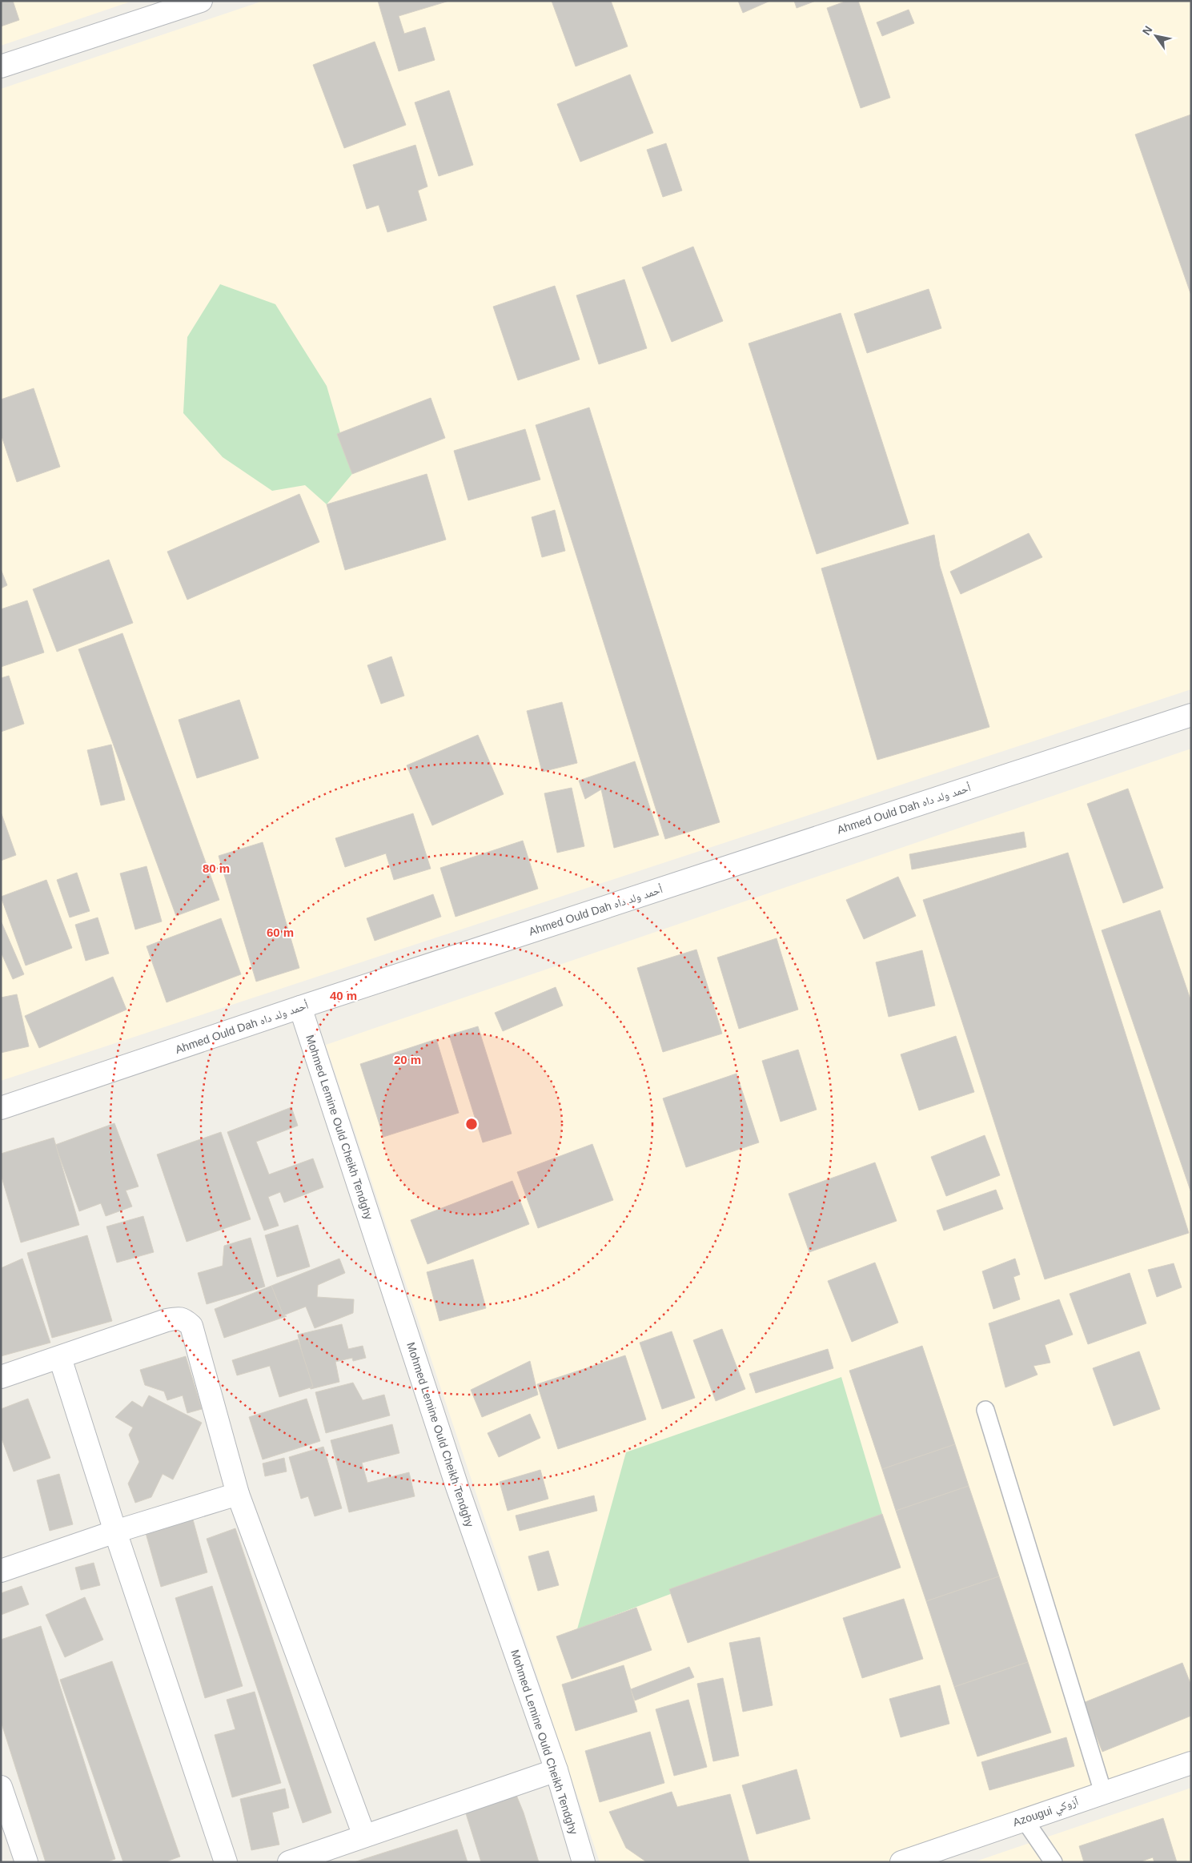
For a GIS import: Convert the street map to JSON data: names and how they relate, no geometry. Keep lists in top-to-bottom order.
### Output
{
  "streets": {
    "street": ["Ahmed Ould Dah أحمد ولد داه", "Mohmed Lemine Ould Cheikh Tendghy", "Azougui آزوكي"]
  },
  "crossings": [
    ["Ahmed Ould Dah أحمد ولد داه", "Mohmed Lemine Ould Cheikh Tendghy"]
  ],
  "north": "top left",
  "rings": [
    "80 m",
    "60 m",
    "40 m",
    "20 m"
  ]
}
